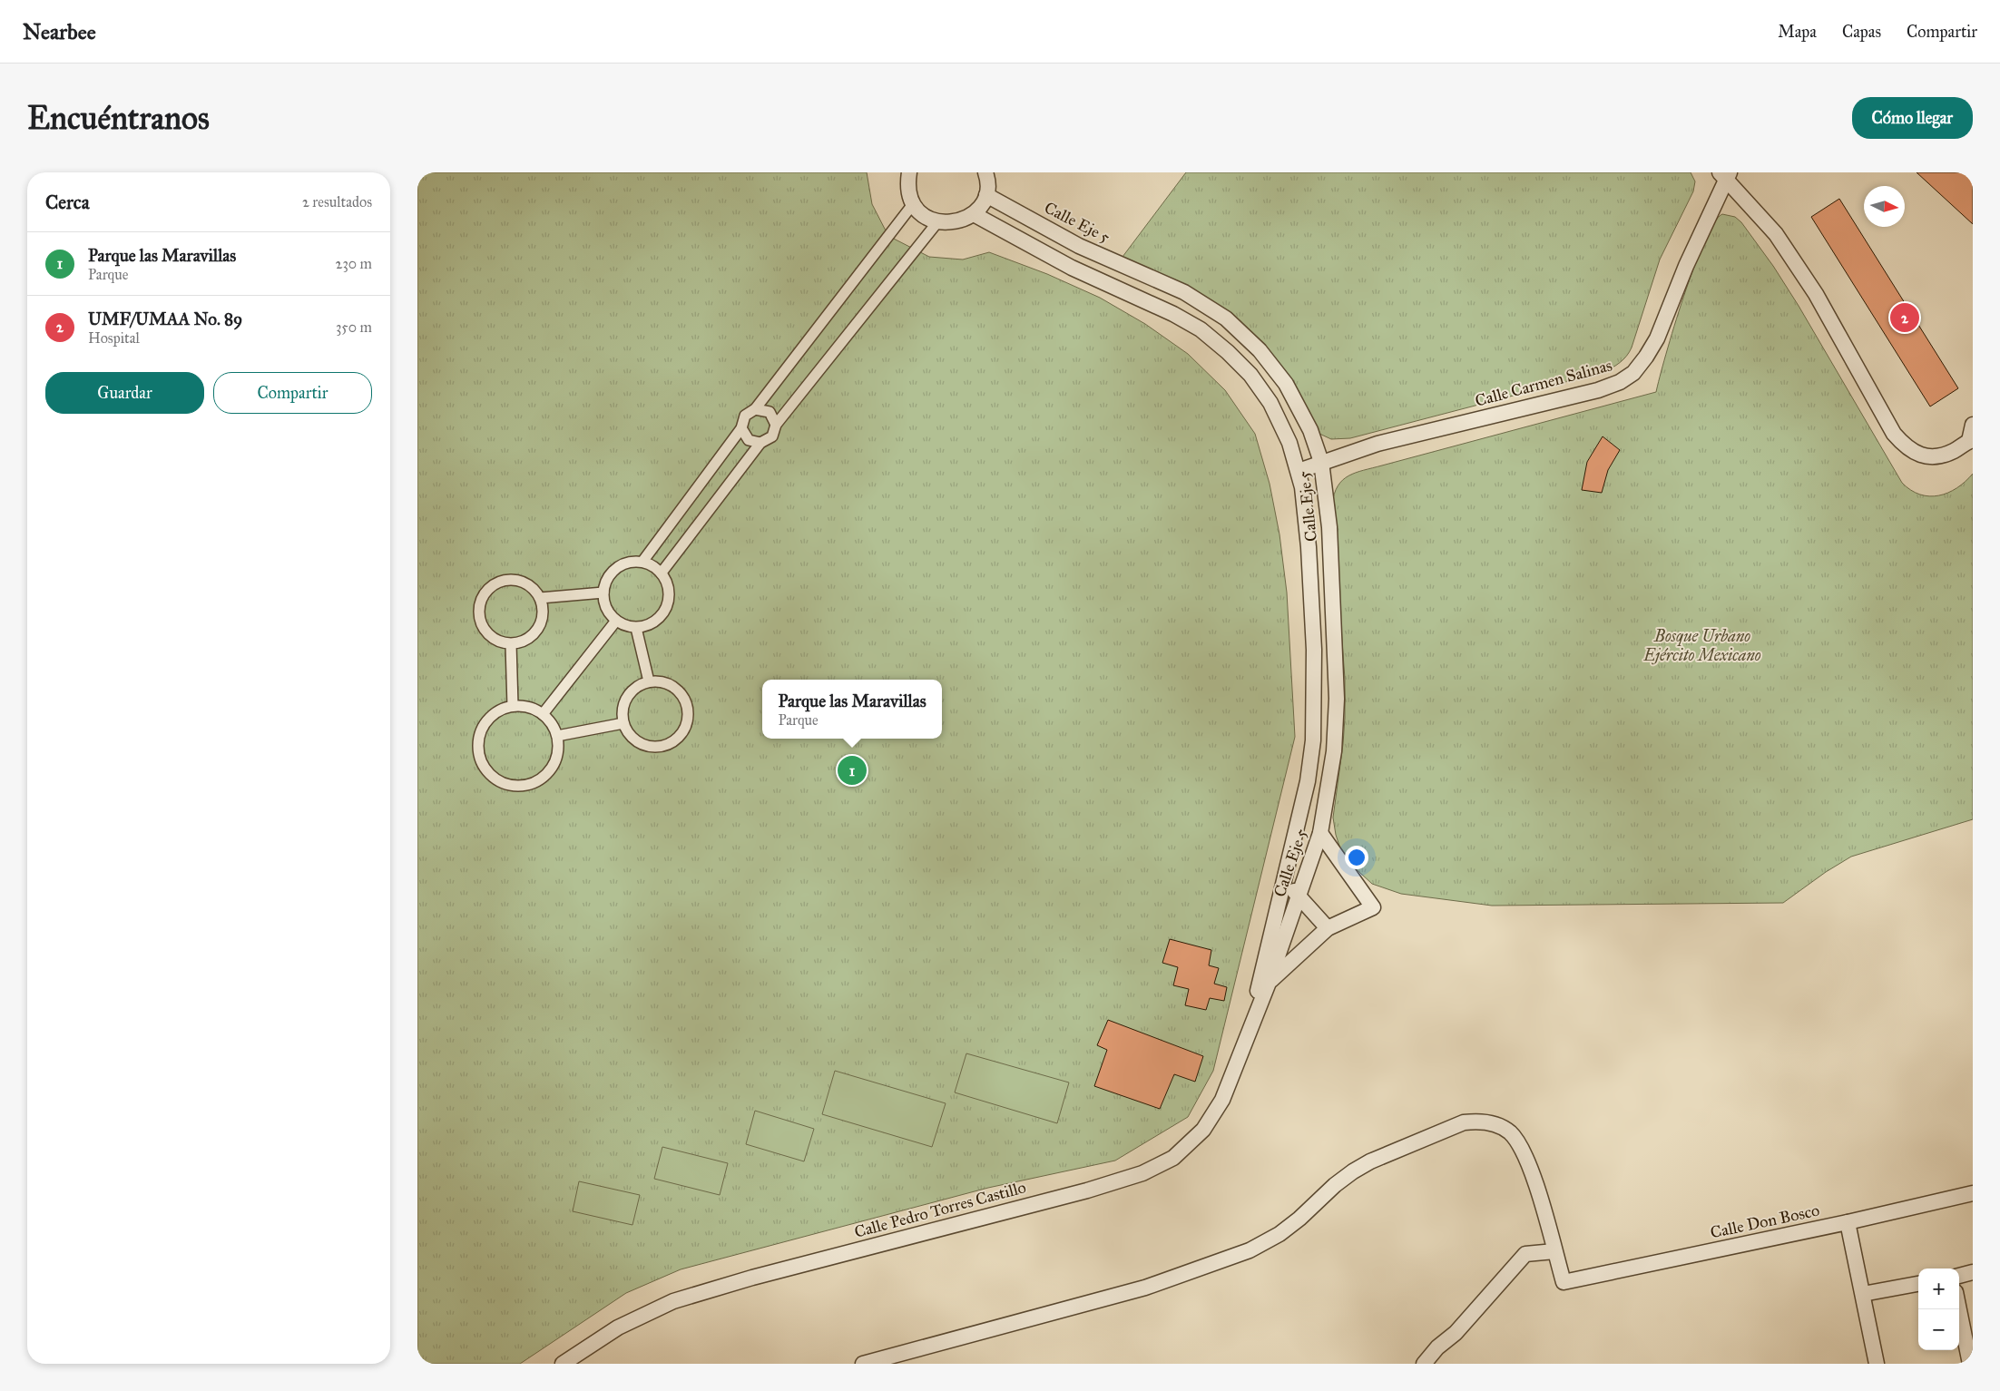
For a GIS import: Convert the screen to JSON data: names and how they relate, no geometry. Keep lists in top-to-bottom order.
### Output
{
  "streets": {
    "street": [
      "Calle Eje 5",
      "Calle Carmen Salinas",
      "Calle Pedro Torres Castillo",
      "Calle Don Bosco"
    ]
  },
  "crossings": [
    ["Calle Eje 5", "Calle Carmen Salinas"],
    ["Calle Eje 5", "Calle Pedro Torres Castillo"]
  ],
  "parks": ["Bosque Urbano Ejército Mexicano"],
  "north": "right",
  "page": {
    "header": "Nearbee",
    "nav": ["Mapa", "Capas", "Compartir"],
    "buttons": [
      "Cómo llegar",
      ["Guardar", "Compartir"]
    ],
    "title": "Encuéntranos",
    "heading": ["Cerca", "2 resultados"],
    "list": [
      {
        "mark": "1",
        "name": "Parque las Maravillas",
        "note": "Parque",
        "value": "230 m"
      },
      {
        "mark": "2",
        "name": "UMF/UMAA No. 89",
        "note": "Hospital",
        "value": "350 m"
      }
    ],
    "pins": ["2", "1"],
    "popup": ["Parque las Maravillas", "Parque"],
    "map_buttons": ["+", "−"]
  }
}
